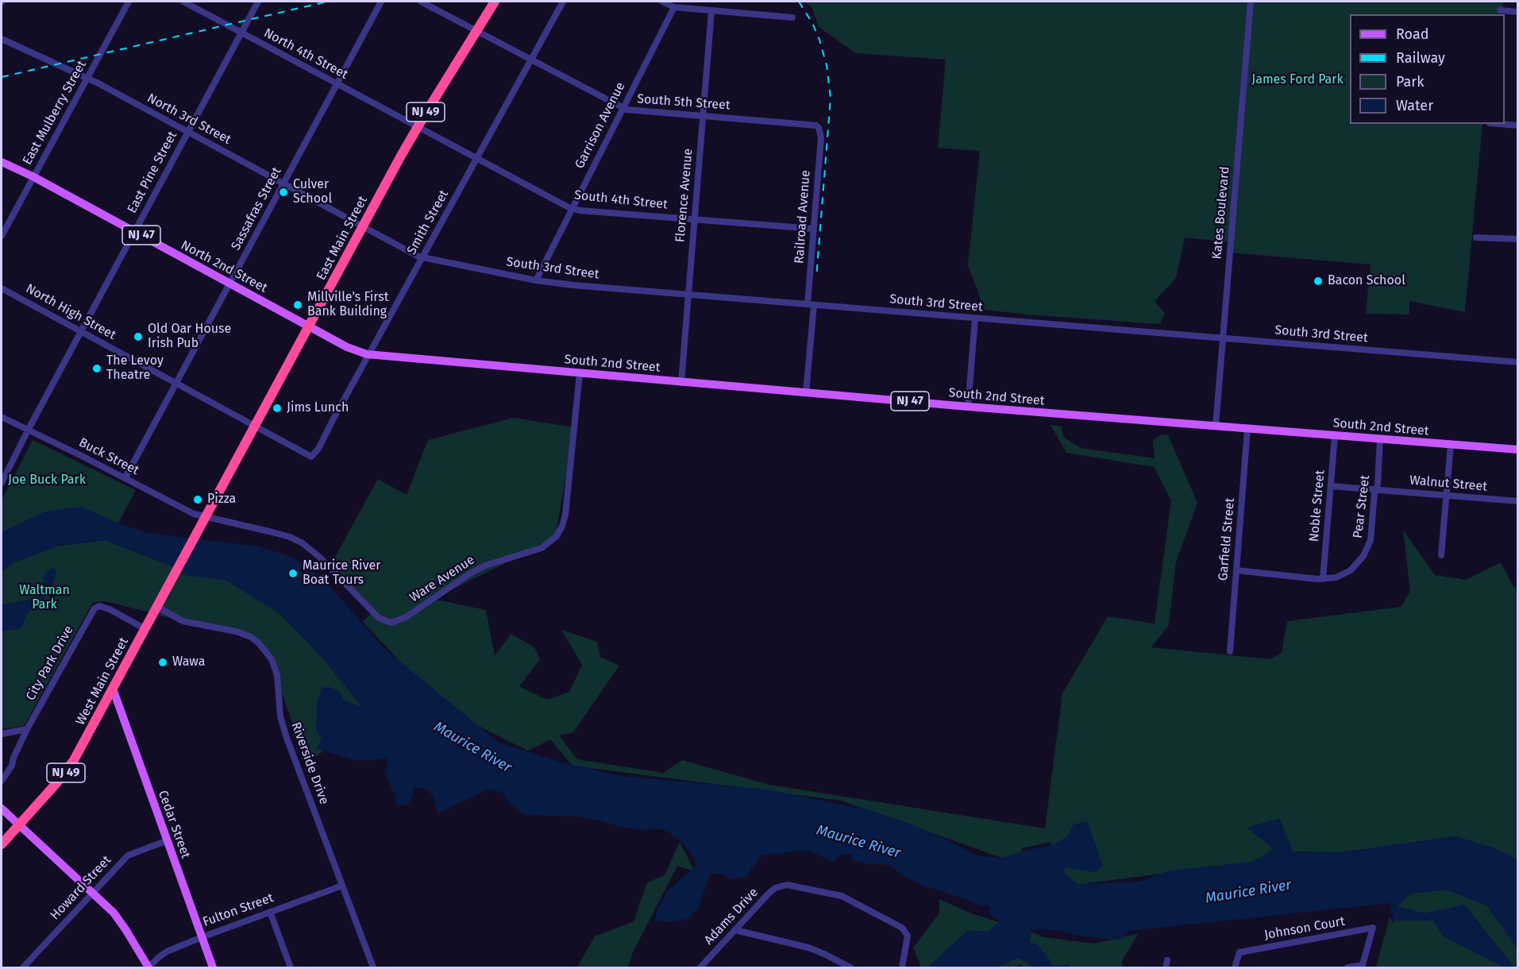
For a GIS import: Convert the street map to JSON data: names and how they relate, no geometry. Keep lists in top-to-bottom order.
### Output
{
  "streets": {
    "highway": ["NJ 49", "East Main Street", "West Main Street"],
    "main road": [
      "NJ 47",
      "North 2nd Street",
      "South 2nd Street",
      "Cedar Street"
    ],
    "street": [
      "North 4th Street",
      "South 5th Street",
      "East Mulberry Street",
      "North 3rd Street",
      "Garrison Avenue",
      "East Pine Street",
      "Florence Avenue",
      "South 4th Street",
      "Sassafras Street",
      "Kates Boulevard",
      "Railroad Avenue",
      "Smith Street",
      "South 3rd Street",
      "North High Street",
      "Buck Street",
      "Walnut Street",
      "Noble Street",
      "Pear Street",
      "Garfield Street",
      "Ware Avenue",
      "City Park Drive",
      "Riverside Drive",
      "Howard Street",
      "Fulton Street",
      "Adams Drive",
      "Johnson Court"
    ]
  },
  "crossings": [
    ["North 4th Street", "East Pine Street"],
    ["North 4th Street", "South 4th Street"],
    ["North 4th Street", "Sassafras Street"],
    ["North 4th Street", "East Main Street"],
    ["South 5th Street", "Garrison Avenue"],
    ["South 5th Street", "Florence Avenue"],
    ["South 5th Street", "Railroad Avenue"],
    ["South 5th Street", "Smith Street"],
    ["South 5th Street", "East Main Street"],
    ["East Mulberry Street", "North 3rd Street"],
    ["East Mulberry Street", "North 2nd Street"],
    ["North 3rd Street", "East Pine Street"],
    ["North 3rd Street", "Sassafras Street"],
    ["North 3rd Street", "East Main Street"],
    ["North 3rd Street", "South 3rd Street"],
    ["Garrison Avenue", "South 4th Street"],
    ["Garrison Avenue", "South 3rd Street"],
    ["East Pine Street", "North 2nd Street"],
    ["East Pine Street", "North High Street"],
    ["East Pine Street", "Buck Street"],
    ["Florence Avenue", "South 4th Street"],
    ["Florence Avenue", "South 3rd Street"],
    ["Florence Avenue", "South 2nd Street"],
    ["South 4th Street", "Railroad Avenue"],
    ["South 4th Street", "Smith Street"],
    ["South 4th Street", "East Main Street"],
    ["Sassafras Street", "North 2nd Street"],
    ["Sassafras Street", "North High Street"],
    ["Sassafras Street", "Buck Street"],
    ["Kates Boulevard", "South 3rd Street"],
    ["Kates Boulevard", "South 2nd Street"],
    ["Railroad Avenue", "South 3rd Street"],
    ["Railroad Avenue", "South 2nd Street"],
    ["Smith Street", "South 3rd Street"],
    ["Smith Street", "North High Street"],
    ["Smith Street", "South 2nd Street"],
    ["East Main Street", "North 2nd Street"],
    ["East Main Street", "South 3rd Street"],
    ["East Main Street", "North High Street"],
    ["East Main Street", "South 2nd Street"],
    ["East Main Street", "Buck Street"],
    ["East Main Street", "Ware Avenue"],
    ["East Main Street", "West Main Street"],
    ["North 2nd Street", "South 2nd Street"],
    ["South 2nd Street", "Noble Street"],
    ["South 2nd Street", "Pear Street"],
    ["South 2nd Street", "Garfield Street"],
    ["South 2nd Street", "Ware Avenue"],
    ["Buck Street", "Ware Avenue"],
    ["Buck Street", "West Main Street"],
    ["Walnut Street", "Noble Street"],
    ["Walnut Street", "Pear Street"],
    ["Noble Street", "Pear Street"],
    ["Pear Street", "Garfield Street"],
    ["Ware Avenue", "West Main Street"],
    ["City Park Drive", "West Main Street"],
    ["West Main Street", "Riverside Drive"],
    ["West Main Street", "Cedar Street"],
    ["Riverside Drive", "Fulton Street"],
    ["Cedar Street", "Howard Street"],
    ["Cedar Street", "Fulton Street"]
  ],
  "water": ["Maurice River"],
  "parks": ["James Ford Park", "Joe Buck Park", "Waltman Park"],
  "places": [
    "Culver School",
    "Bacon School",
    "Millville's First Bank Building",
    "Old Oar House Irish Pub",
    "The Levoy Theatre",
    "Jims Lunch",
    "Pizza",
    "Maurice River Boat Tours",
    "Wawa"
  ],
  "legend": [
    "Road",
    "Railway",
    "Park",
    "Water"
  ]
}
